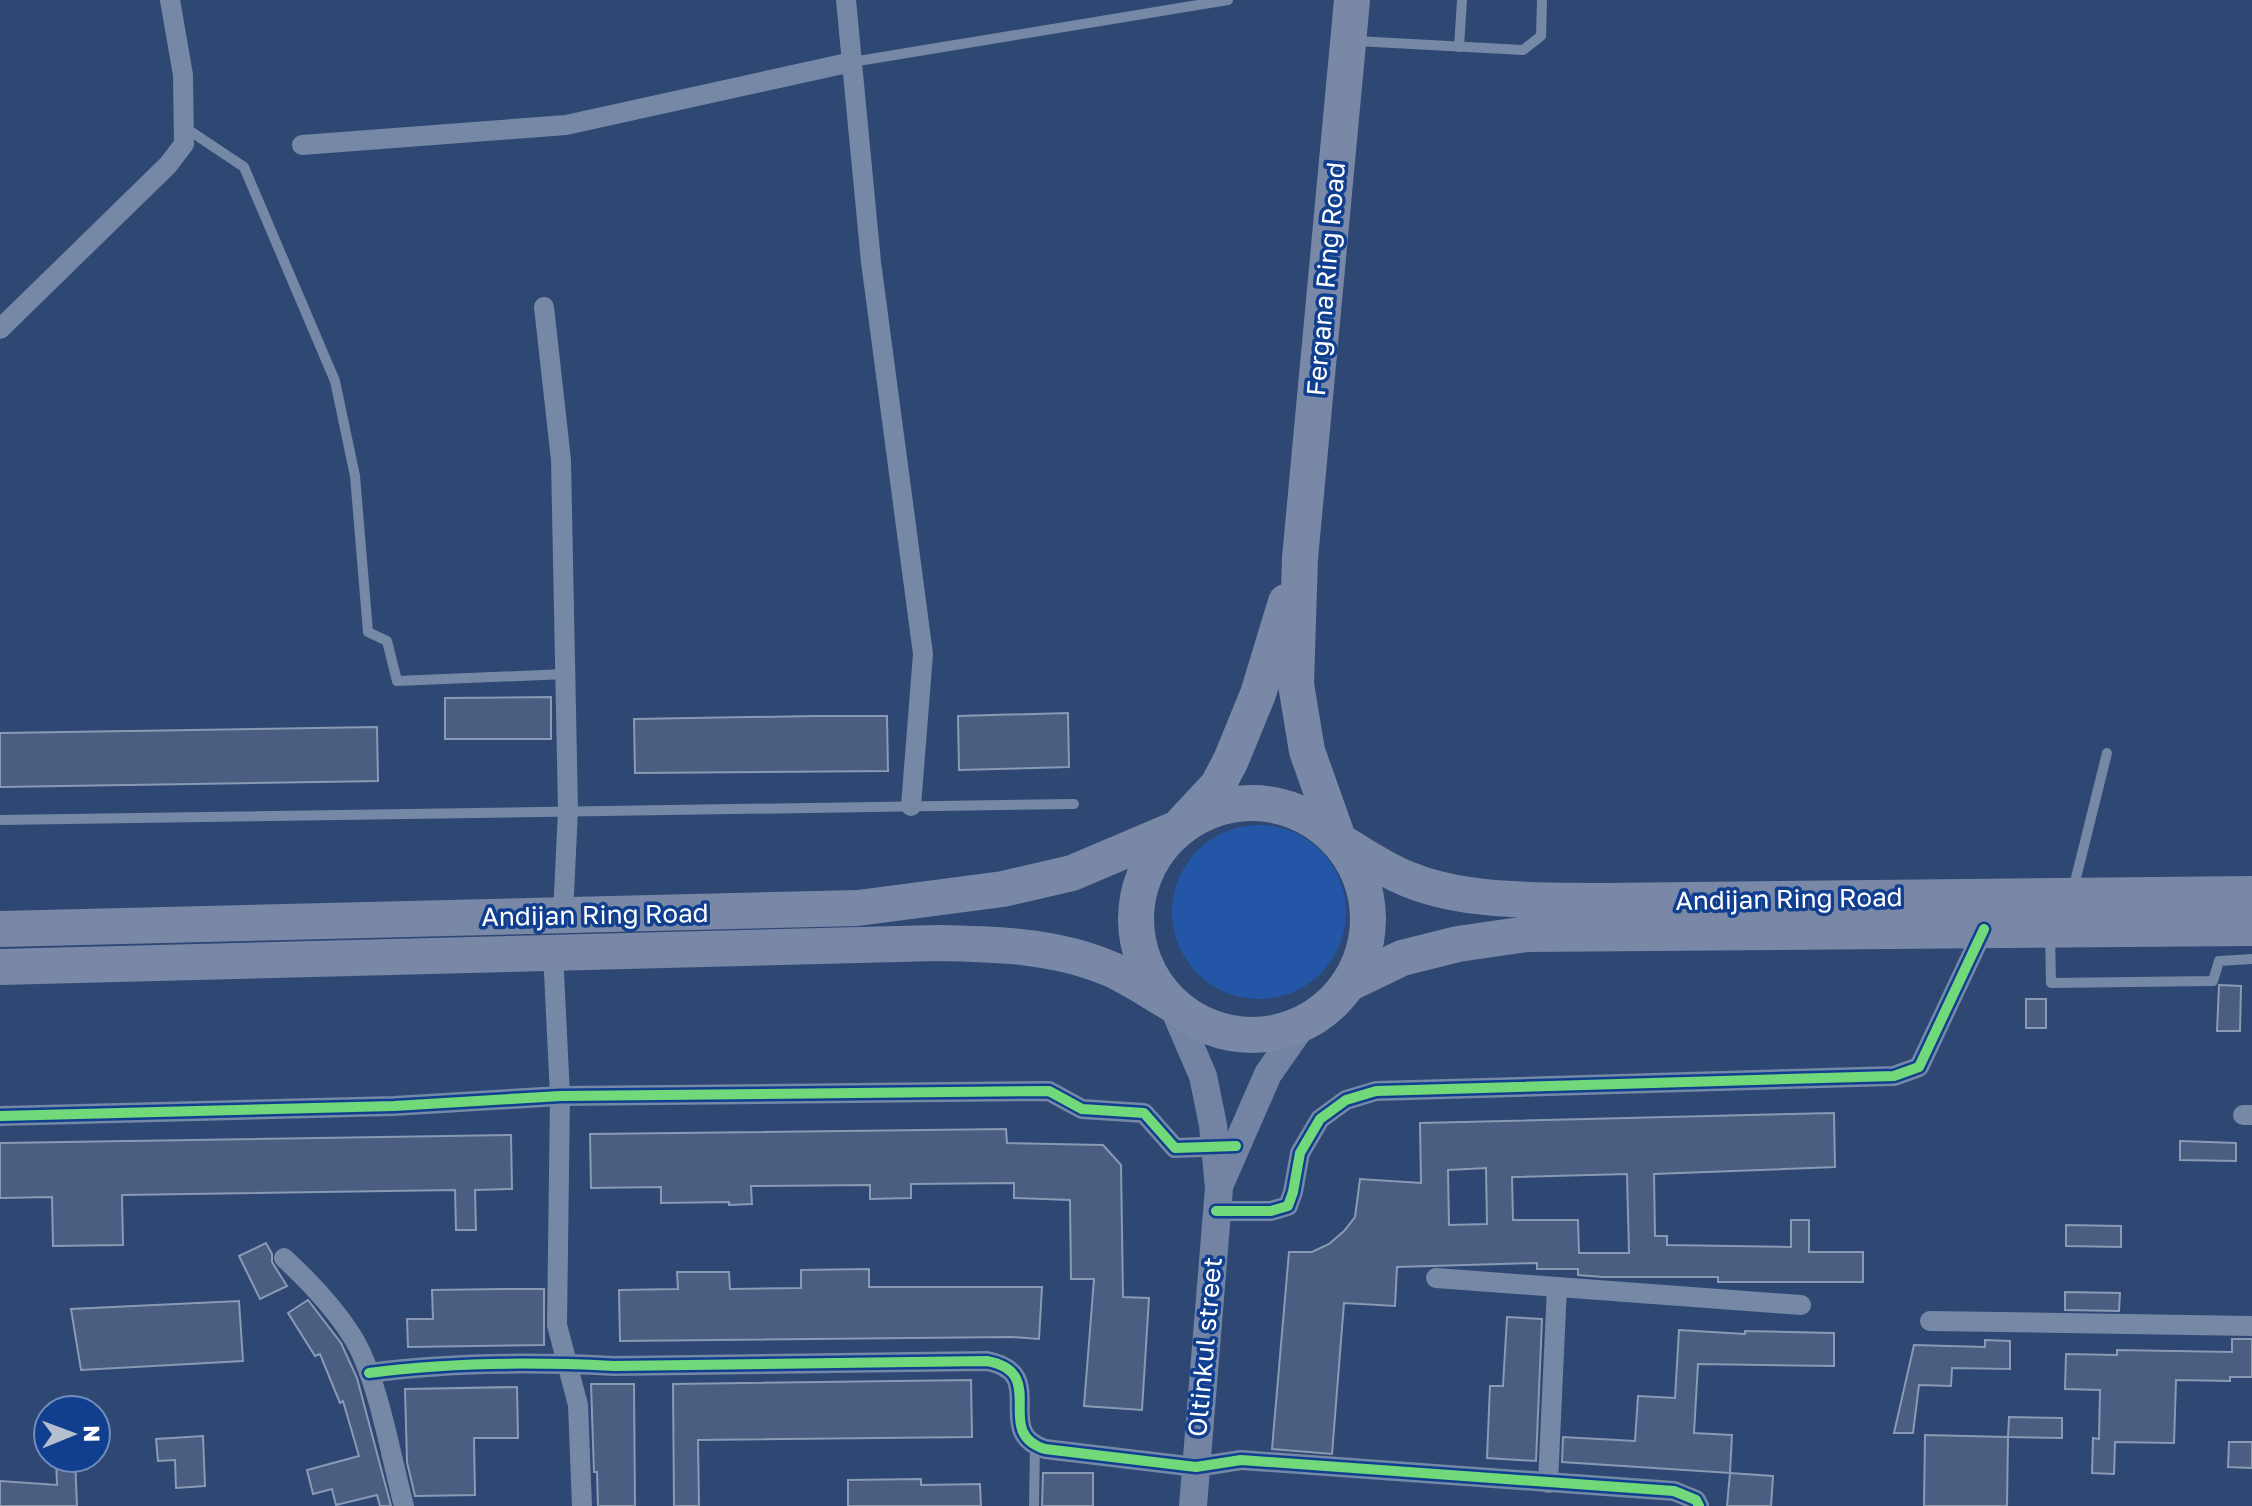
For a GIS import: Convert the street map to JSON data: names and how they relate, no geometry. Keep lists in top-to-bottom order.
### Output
{
  "streets": {
    "highway": ["Fergana Ring Road", "Andijan Ring Road"],
    "main road": ["Oltinkul street"]
  },
  "crossings": [
    ["Fergana Ring Road", "Andijan Ring Road"],
    ["Fergana Ring Road", "Oltinkul street"],
    ["Andijan Ring Road", "Oltinkul street"]
  ],
  "north": "right"
}
